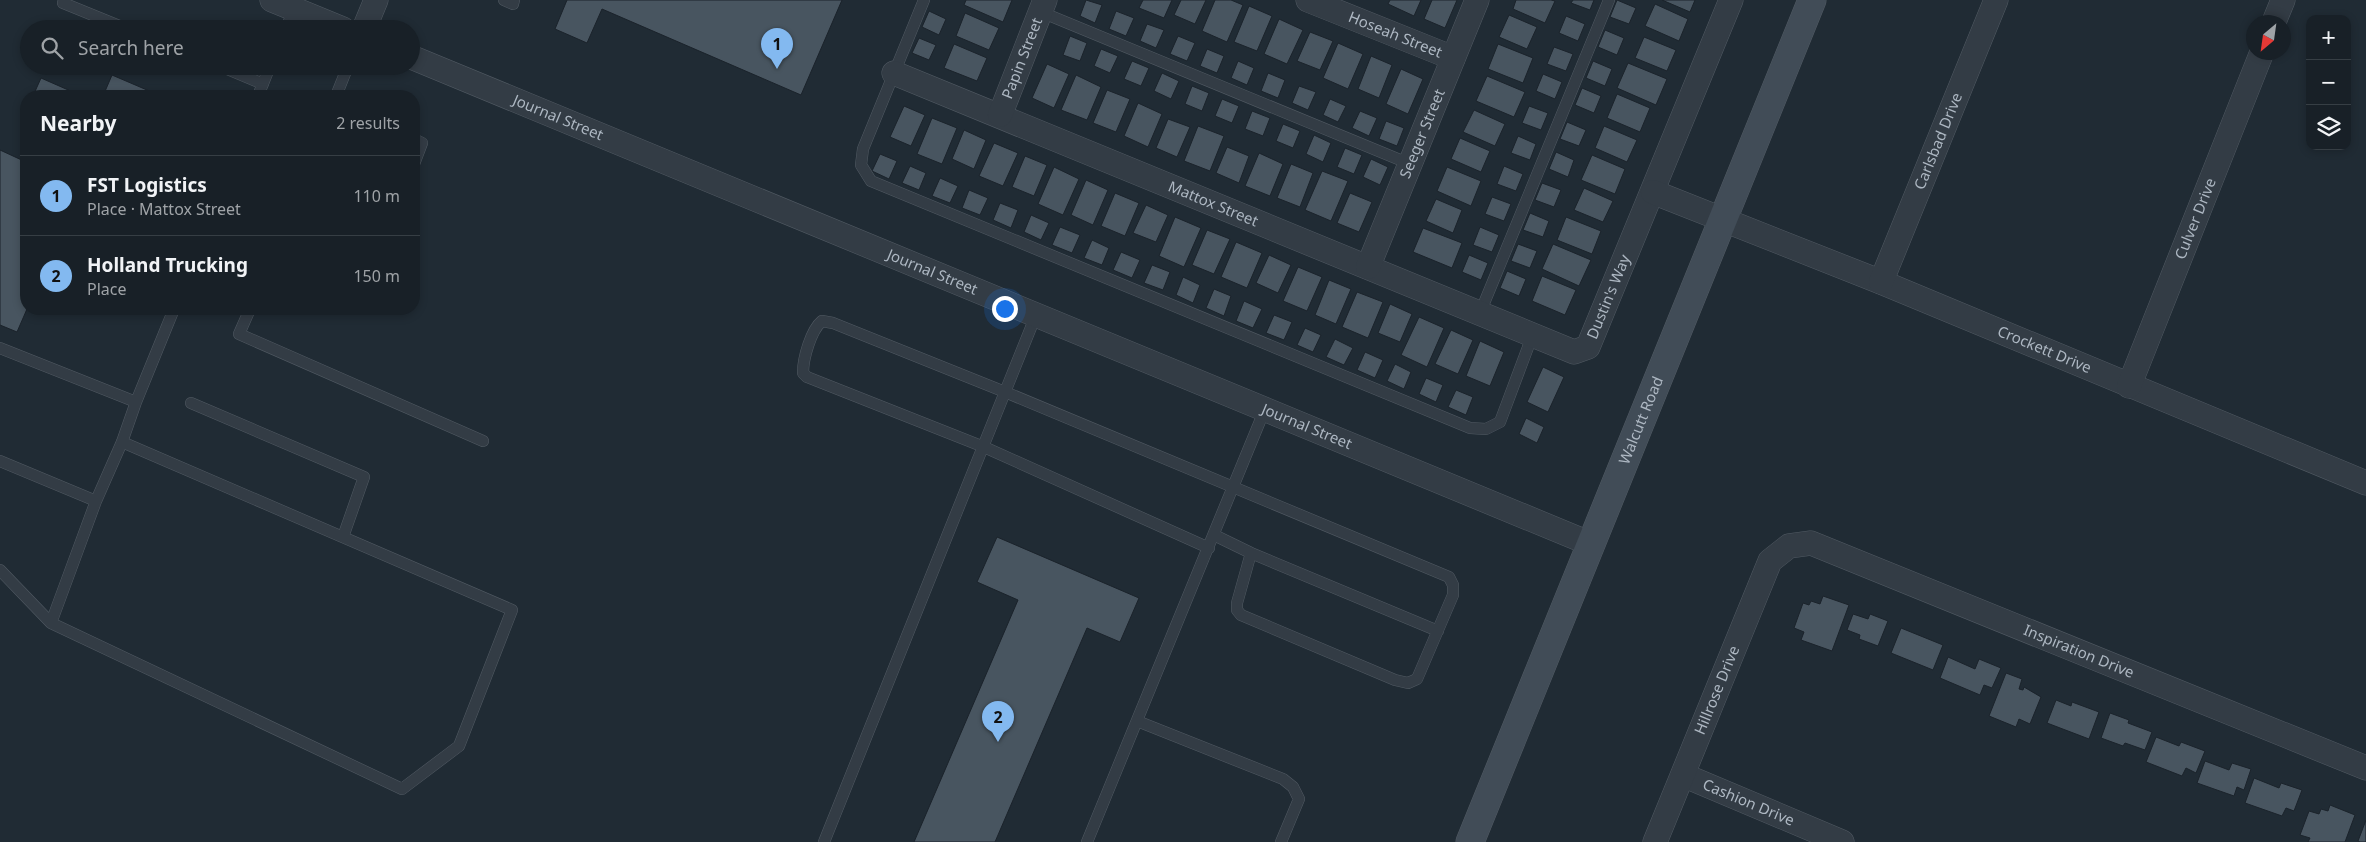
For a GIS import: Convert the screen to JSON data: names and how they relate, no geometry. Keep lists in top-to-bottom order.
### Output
{
  "streets": {
    "street": [
      "Hoseah Street",
      "Papin Street",
      "Journal Street",
      "Seeger Street",
      "Carlsbad Drive",
      "Mattox Street",
      "Culver Drive",
      "Dustin's Way",
      "Crockett Drive",
      "Walcutt Road",
      "Inspiration Drive",
      "Hillrose Drive",
      "Cashion Drive"
    ]
  },
  "crossings": [
    ["Hoseah Street", "Seeger Street"],
    ["Papin Street", "Mattox Street"],
    ["Journal Street", "Walcutt Road"],
    ["Seeger Street", "Mattox Street"],
    ["Carlsbad Drive", "Crockett Drive"],
    ["Mattox Street", "Dustin's Way"],
    ["Culver Drive", "Crockett Drive"],
    ["Crockett Drive", "Walcutt Road"],
    ["Inspiration Drive", "Hillrose Drive"],
    ["Hillrose Drive", "Cashion Drive"]
  ],
  "north": "bottom left",
  "page": {
    "map_buttons": ["+", "−"],
    "search": "Search here",
    "pins": ["1", "2"],
    "heading": ["Nearby", "2 results"],
    "list": [
      {
        "mark": "1",
        "name": "FST Logistics",
        "note": "Place · Mattox Street",
        "value": "110 m"
      },
      {
        "mark": "2",
        "name": "Holland Trucking",
        "note": "Place",
        "value": "150 m"
      }
    ]
  }
}
